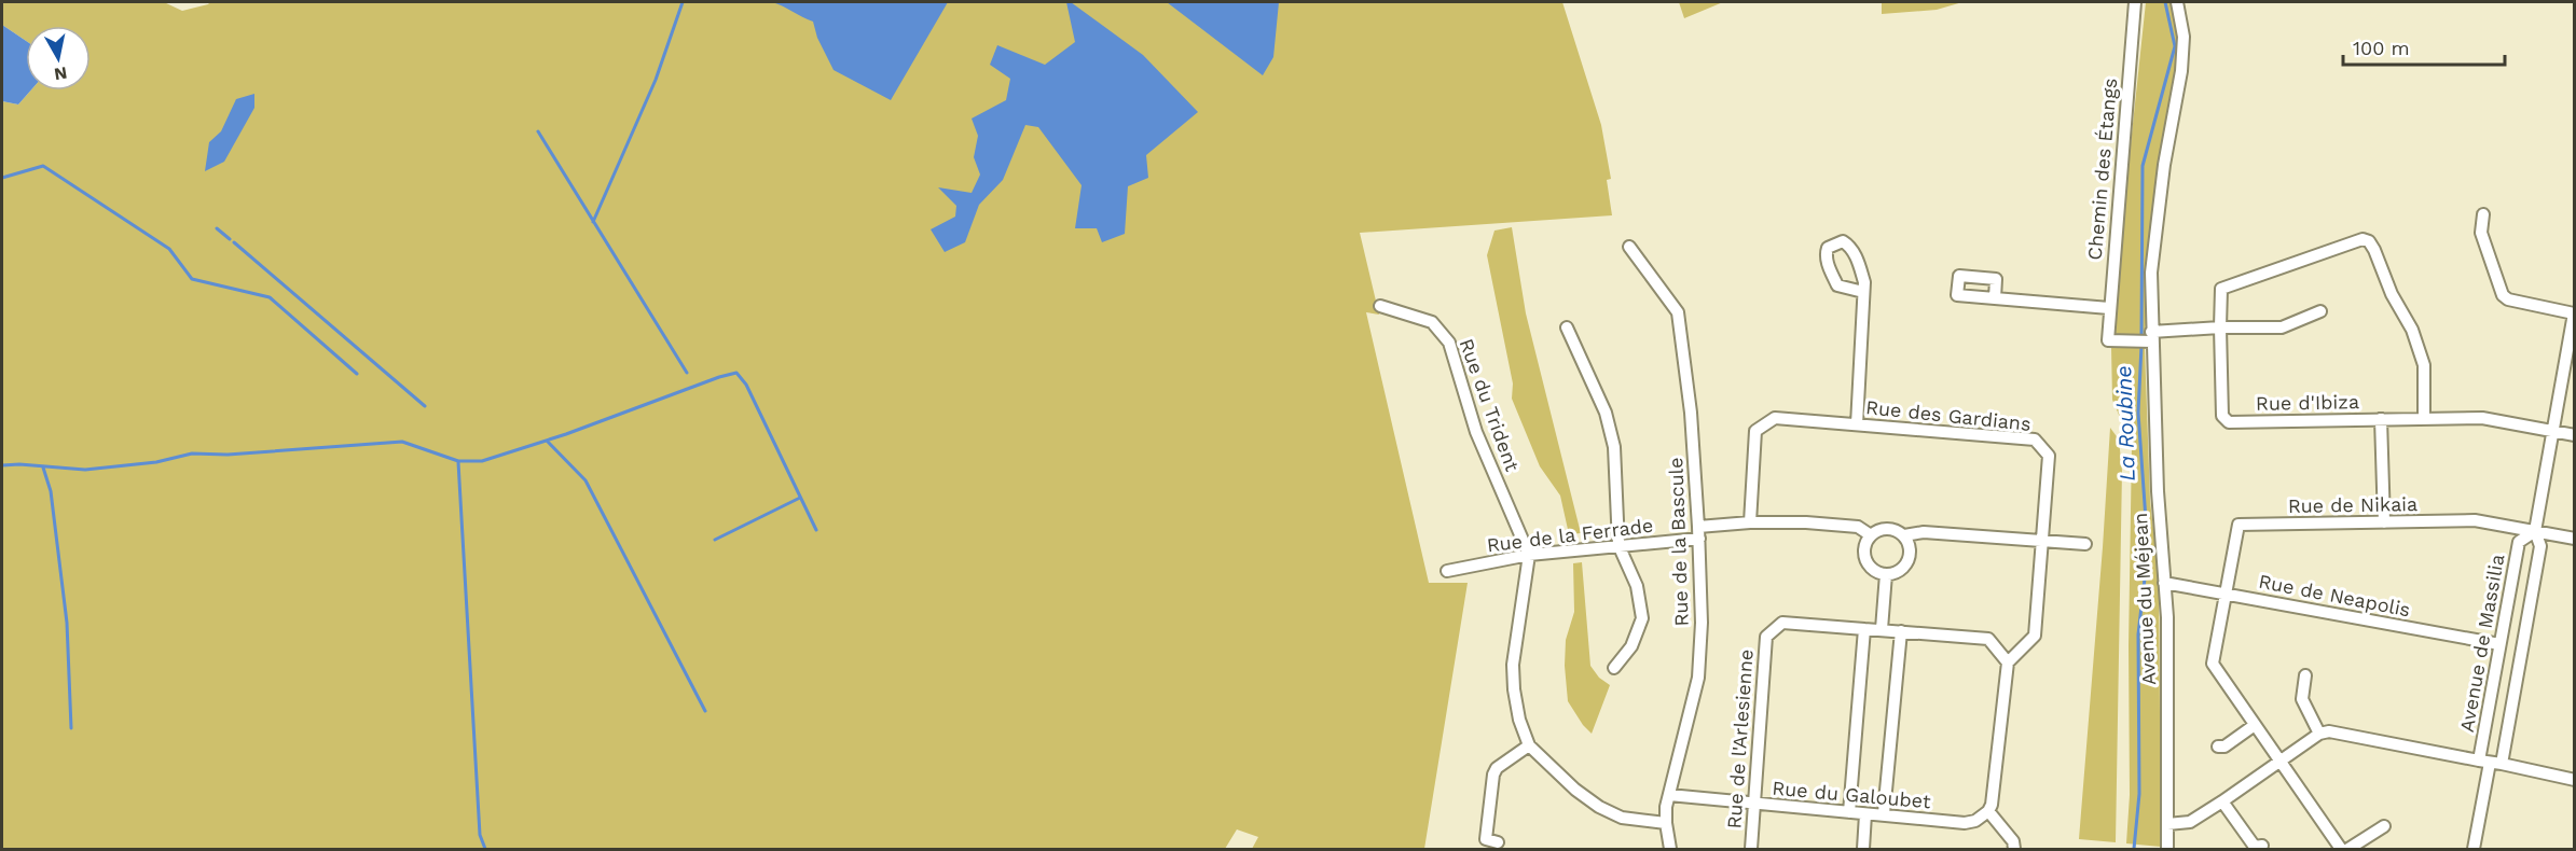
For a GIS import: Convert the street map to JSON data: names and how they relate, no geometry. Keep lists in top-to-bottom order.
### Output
{
  "streets": {
    "street": [
      "Chemin des Étangs",
      "Rue d'Ibiza",
      "Rue du Trident",
      "Rue des Gardians",
      "Rue de Nikaia",
      "Rue de la Ferrade",
      "Rue de la Bascule",
      "Rue de Neapolis",
      "Avenue du Méjean",
      "Avenue de Massilia",
      "Rue de l'Arlesienne",
      "Rue du Galoubet"
    ]
  },
  "crossings": [
    ["Chemin des Étangs", "Avenue du Méjean"],
    ["Rue d'Ibiza", "Avenue de Massilia"],
    ["Rue du Trident", "Rue de la Ferrade"],
    ["Rue des Gardians", "Rue de la Ferrade"],
    ["Rue des Gardians", "Rue de l'Arlesienne"],
    ["Rue de Nikaia", "Rue de Neapolis"],
    ["Rue de Nikaia", "Avenue de Massilia"],
    ["Rue de la Ferrade", "Rue de la Bascule"],
    ["Rue de la Bascule", "Rue du Galoubet"],
    ["Rue de Neapolis", "Avenue du Méjean"],
    ["Rue de Neapolis", "Avenue de Massilia"],
    ["Rue de l'Arlesienne", "Rue du Galoubet"]
  ],
  "water": ["La Roubine"],
  "scale_bar": "100 m",
  "north": "bottom"
}
